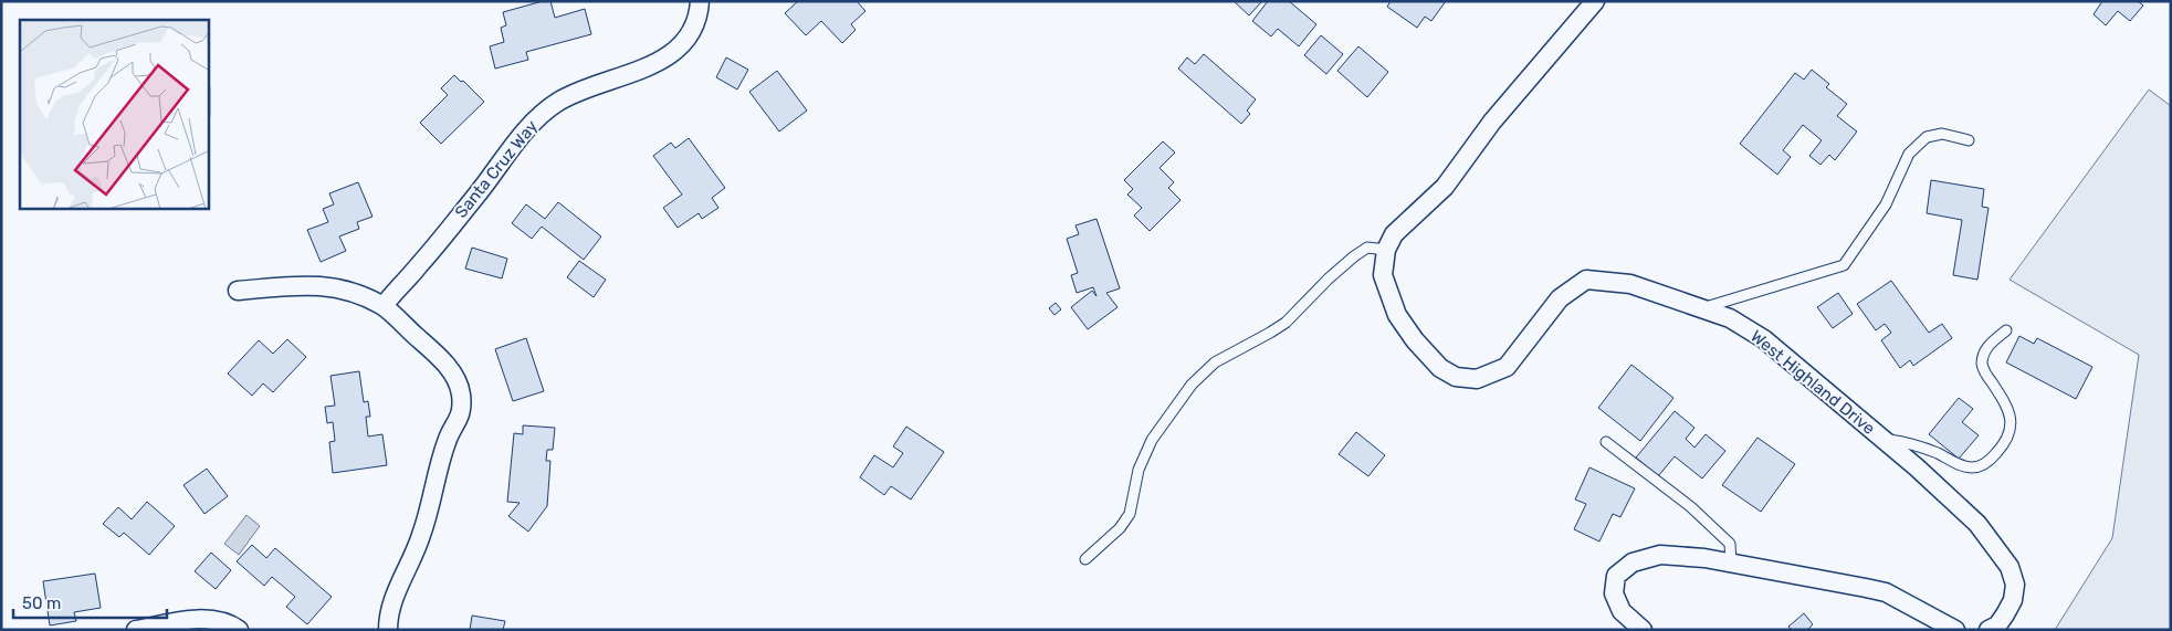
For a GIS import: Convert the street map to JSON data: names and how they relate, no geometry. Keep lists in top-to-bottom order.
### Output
{
  "streets": {
    "street": ["Santa Cruz Way", "West Highland Drive"]
  },
  "scale_bar": "50 m"
}
